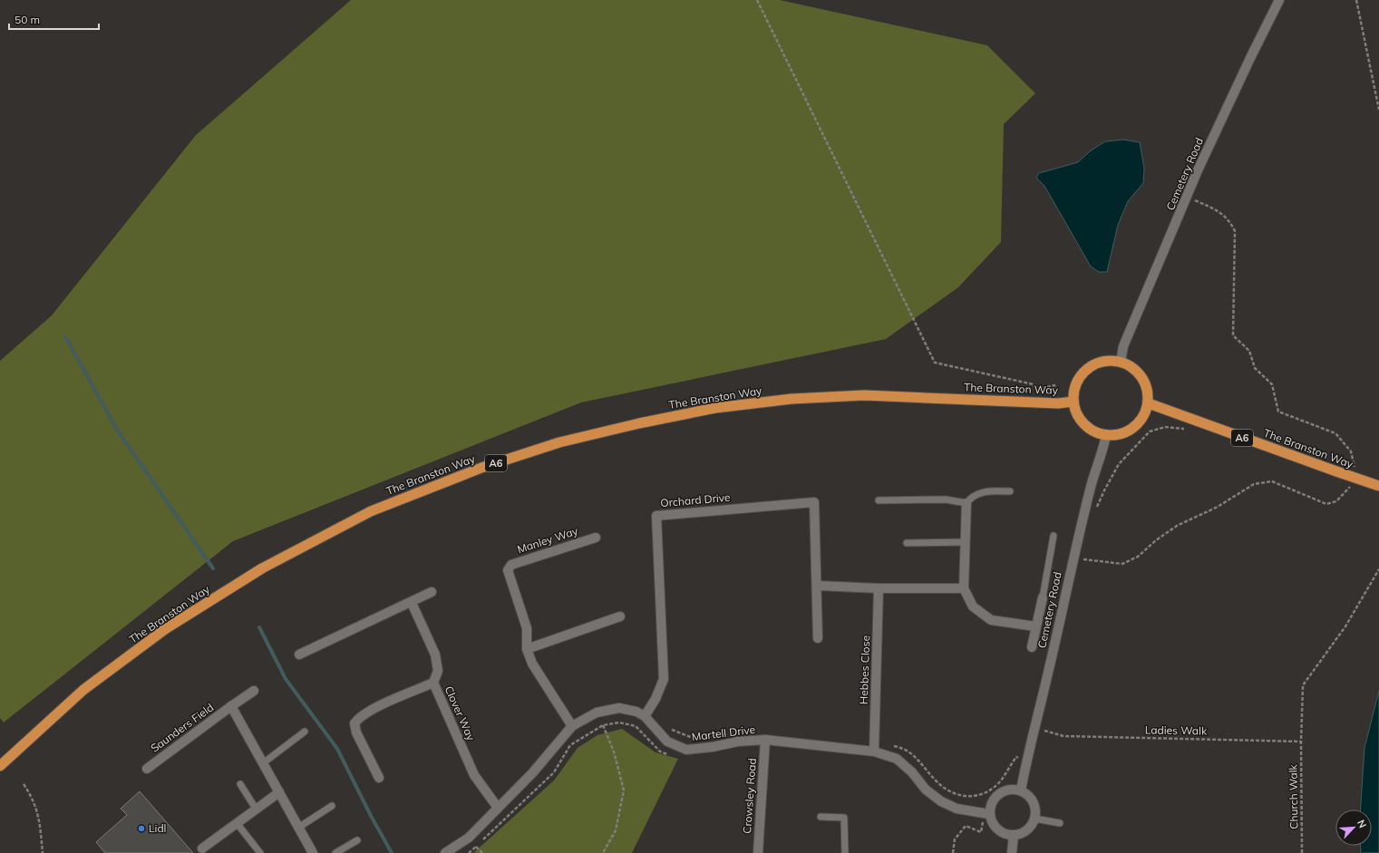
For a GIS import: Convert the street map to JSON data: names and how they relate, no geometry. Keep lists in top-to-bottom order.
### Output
{
  "streets": {
    "highway": ["The Branston Way", "A6"],
    "street": [
      "Cemetery Road",
      "Orchard Drive",
      "Manley Way",
      "Hebbes Close",
      "Clover Way",
      "Saunders Field",
      "Martell Drive",
      "Crowsley Road"
    ],
    "path": ["Ladies Walk", "Church Walk"]
  },
  "crossings": [
    ["Cemetery Road", "The Branston Way"],
    ["Cemetery Road", "Martell Drive"],
    ["Orchard Drive", "Martell Drive"],
    ["Manley Way", "Martell Drive"],
    ["Hebbes Close", "Martell Drive"],
    ["Clover Way", "Martell Drive"],
    ["Ladies Walk", "Church Walk"],
    ["Martell Drive", "Crowsley Road"]
  ],
  "places": ["Lidl"],
  "scale_bar": "50 m",
  "north": "top right"
}
